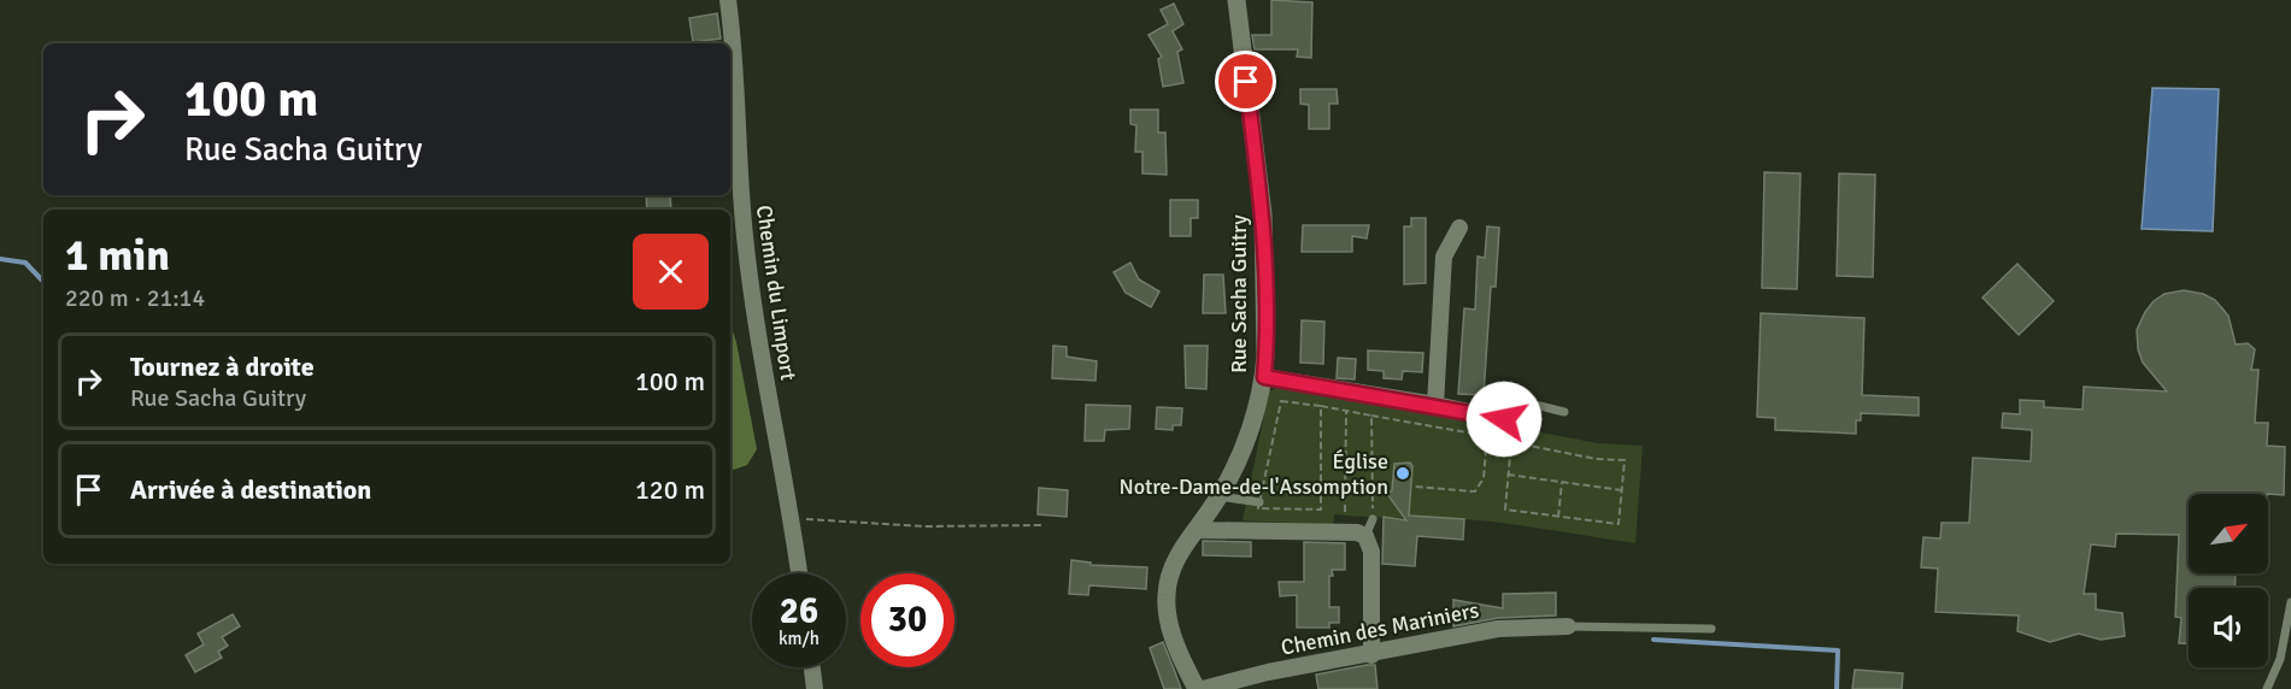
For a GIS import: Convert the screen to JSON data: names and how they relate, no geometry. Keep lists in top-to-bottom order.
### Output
{
  "streets": {
    "street": ["Chemin du Limport", "Rue Sacha Guitry", "Chemin des Mariniers"]
  },
  "places": ["Église Notre-Dame-de-l'Assomption"],
  "north": "top right",
  "page": {
    "turn": ["100 m", "Rue Sacha Guitry"],
    "heading": ["1 min", "220 m · 21:14"],
    "list": [
      {
        "name": "Tournez à droite",
        "note": "Rue Sacha Guitry",
        "value": "100 m"
      },
      {
        "name": "Arrivée à destination",
        "value": "120 m"
      }
    ],
    "speed": "26 km/h",
    "limit": "30"
  }
}
